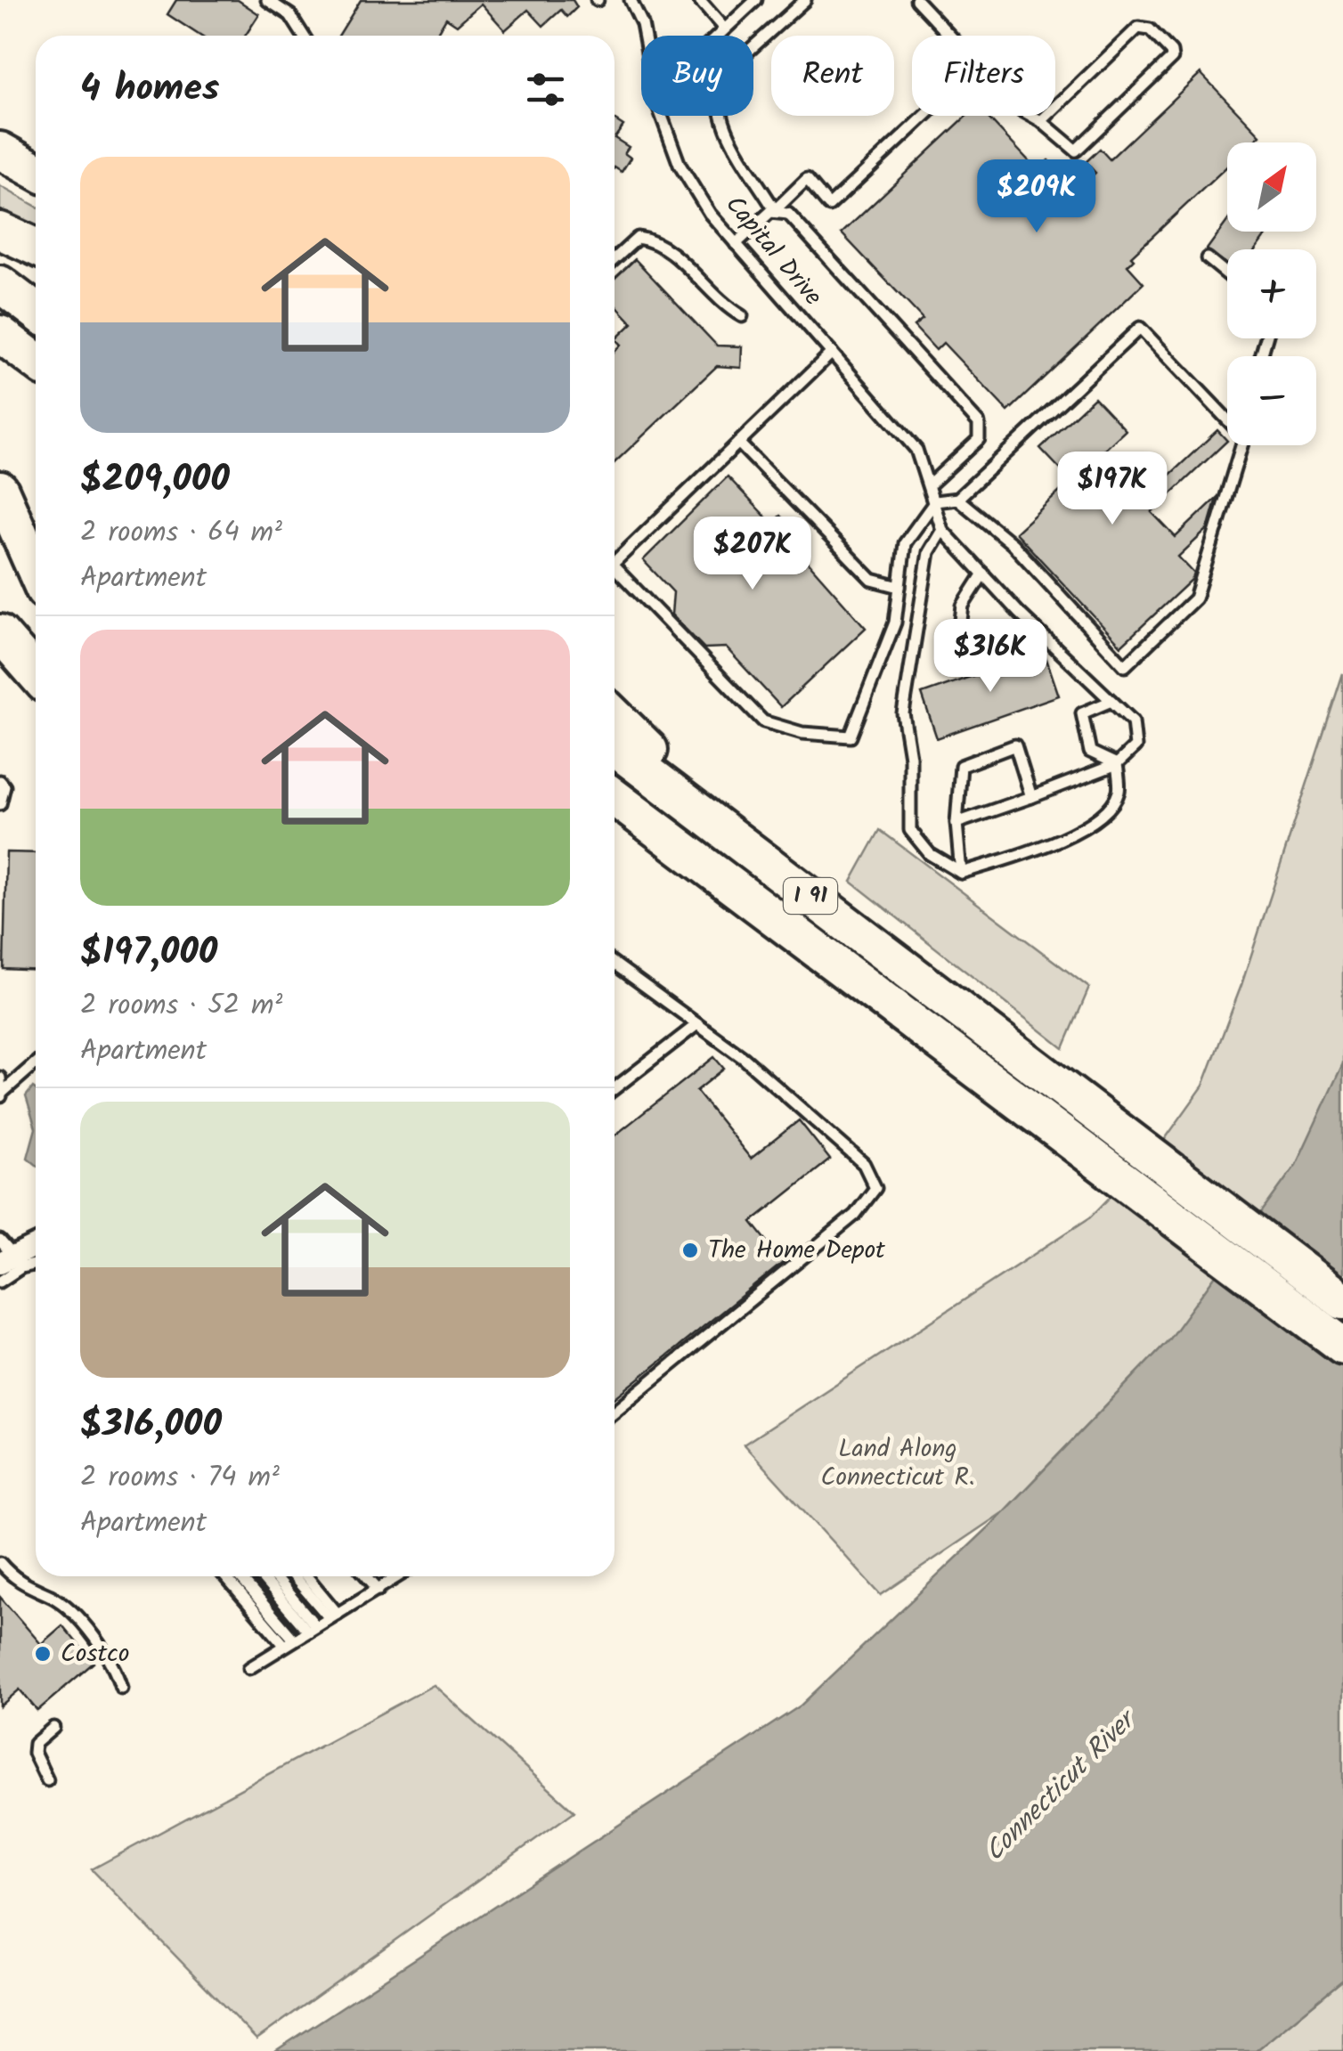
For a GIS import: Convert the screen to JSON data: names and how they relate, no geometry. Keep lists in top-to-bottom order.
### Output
{
  "streets": {
    "highway": ["I 91"],
    "lane": ["Capital Drive"]
  },
  "water": ["Connecticut River"],
  "parks": ["Land Along Connecticut R."],
  "places": ["The Home Depot", "Costco"],
  "north": "top right",
  "page": {
    "chip": ["Buy", "Rent", "Filters"],
    "heading": "4 homes",
    "map_buttons": ["+", "−"],
    "list": [
      {
        "name": "$209,000",
        "note": "2 rooms · 64 m² · Apartment"
      },
      {
        "name": "$197,000",
        "note": "2 rooms · 52 m² · Apartment"
      },
      {
        "name": "$316,000",
        "note": "2 rooms · 74 m² · Apartment"
      }
    ],
    "price": [
      "$209K",
      "$197K",
      "$207K",
      "$316K"
    ]
  }
}
